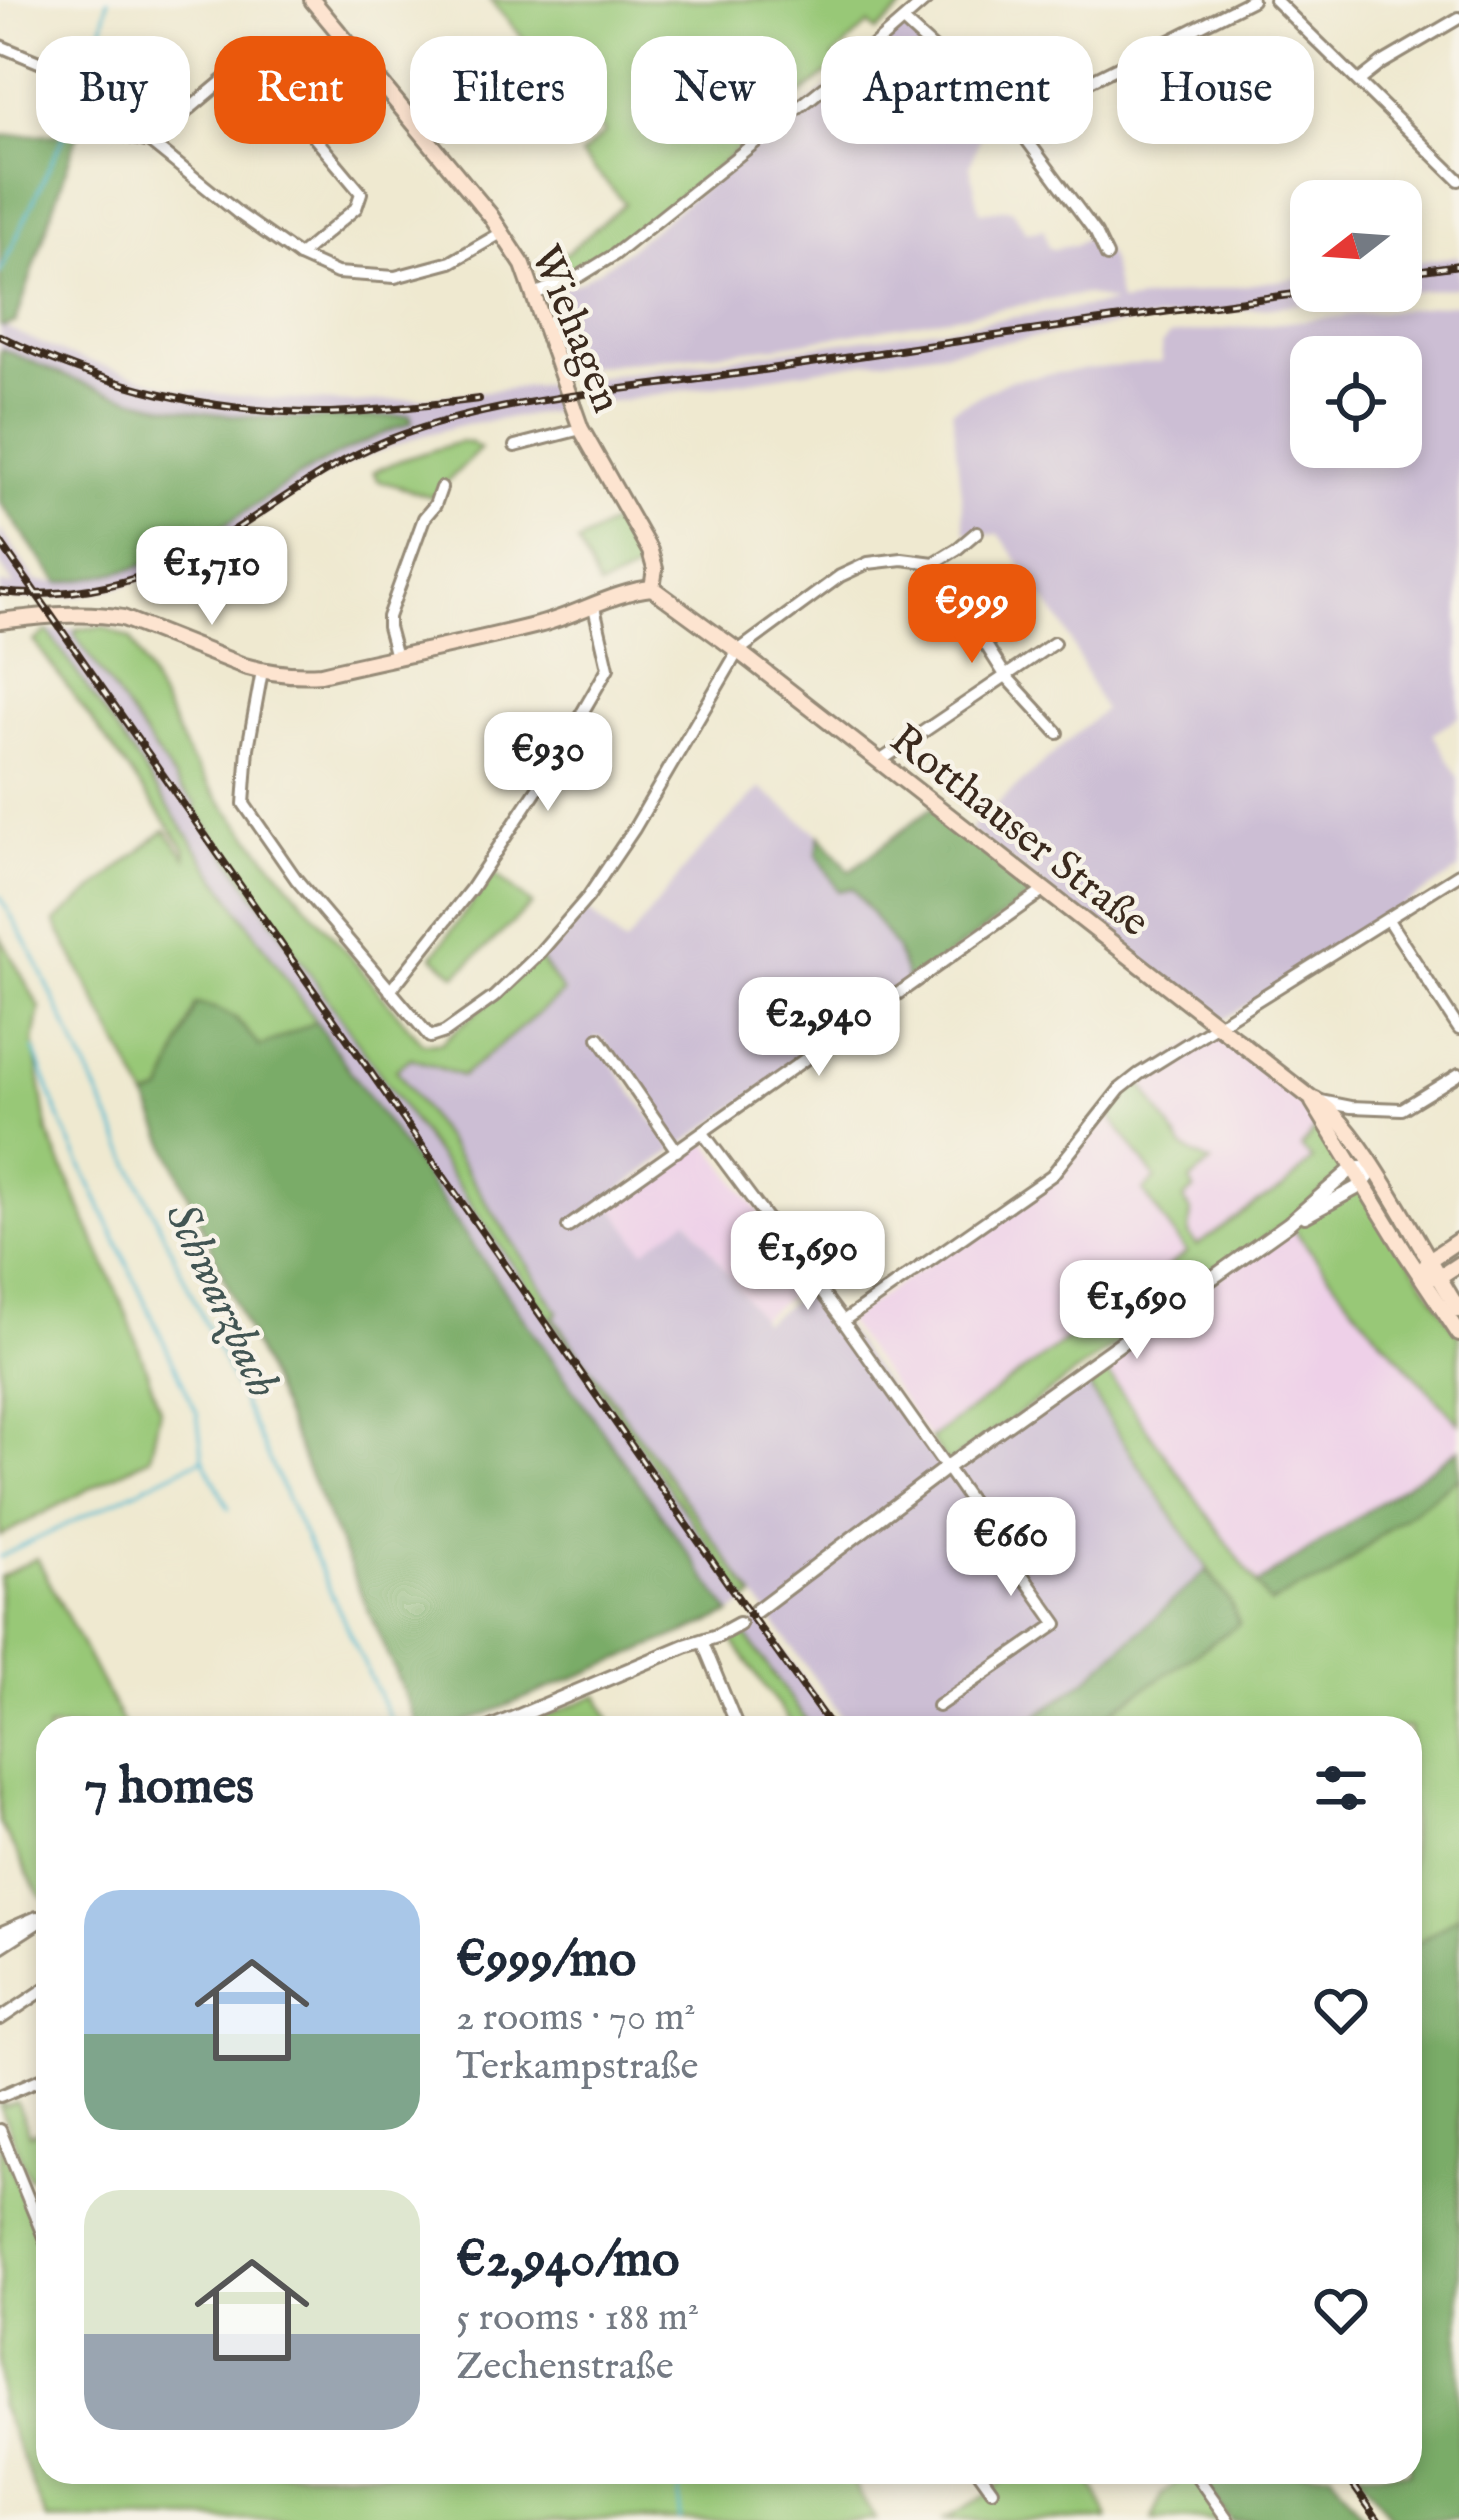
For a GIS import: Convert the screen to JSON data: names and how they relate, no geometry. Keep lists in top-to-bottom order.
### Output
{
  "streets": {
    "main road": ["Wiehagen", "Rotthauser Straße"]
  },
  "crossings": [
    ["Wiehagen", "Rotthauser Straße"]
  ],
  "water": ["Schwarzbach"],
  "north": "left",
  "page": {
    "chip": [
      "Buy",
      "Rent",
      "Filters",
      "New",
      "Apartment",
      "House"
    ],
    "price": [
      "€1,710",
      "€999",
      "€930",
      "€2,940",
      "€1,690",
      "€1,690",
      "€660"
    ],
    "heading": "7 homes",
    "list": [
      {
        "name": "€999/mo",
        "note": "2 rooms · 70 m² · Terkampstraße"
      },
      {
        "name": "€2,940/mo",
        "note": "5 rooms · 188 m² · Zechenstraße"
      }
    ]
  }
}
